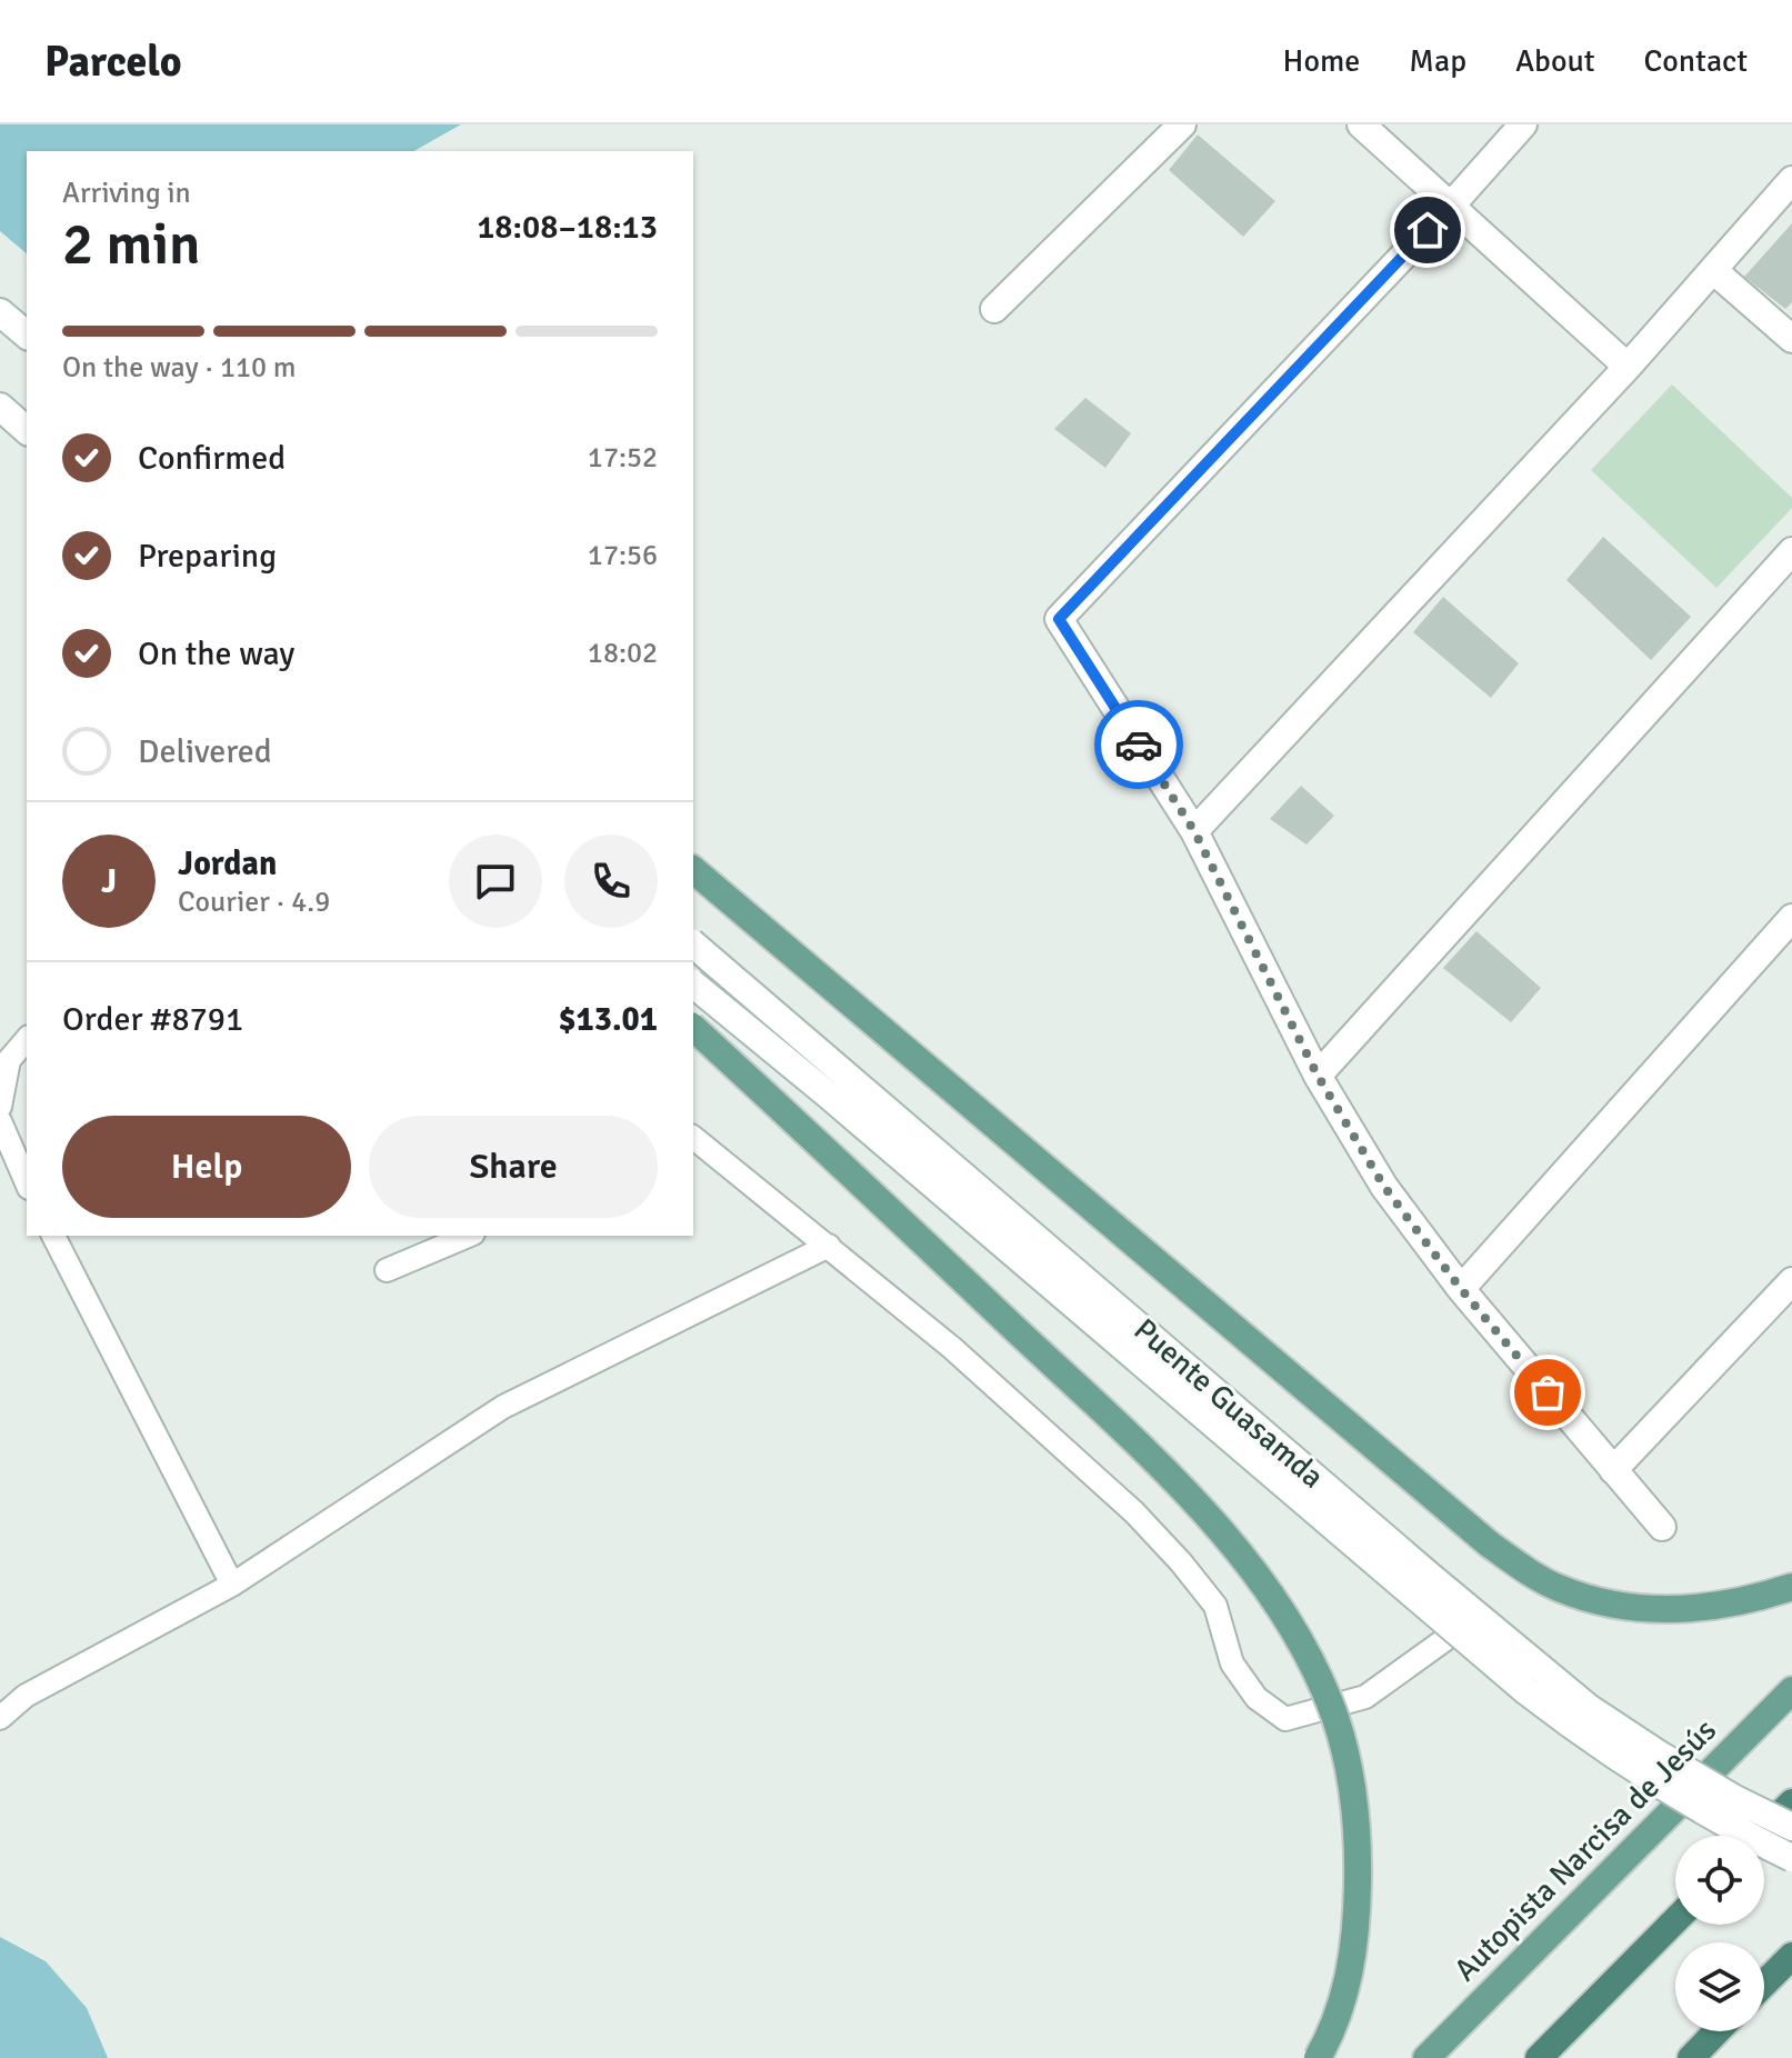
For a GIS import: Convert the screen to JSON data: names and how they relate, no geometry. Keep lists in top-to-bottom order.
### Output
{
  "streets": {
    "main road": ["Autopista Narcisa de Jesús"],
    "street": ["Puente Guasamda"]
  },
  "page": {
    "header": "Parcelo",
    "nav": [
      "Home",
      "Map",
      "About",
      "Contact"
    ],
    "heading": ["2 min", "Arriving in", "18:08–18:13"],
    "panel": [
      "Jordan",
      "Courier · 4.9",
      "Order #8791",
      "$13.01"
    ],
    "bar": "On the way · 110 m",
    "list": [
      ["Confirmed", "17:52"],
      ["Preparing", "17:56"],
      ["On the way", "18:02"],
      "Delivered"
    ],
    "round": "J",
    "buttons": ["Help", "Share"]
  }
}
